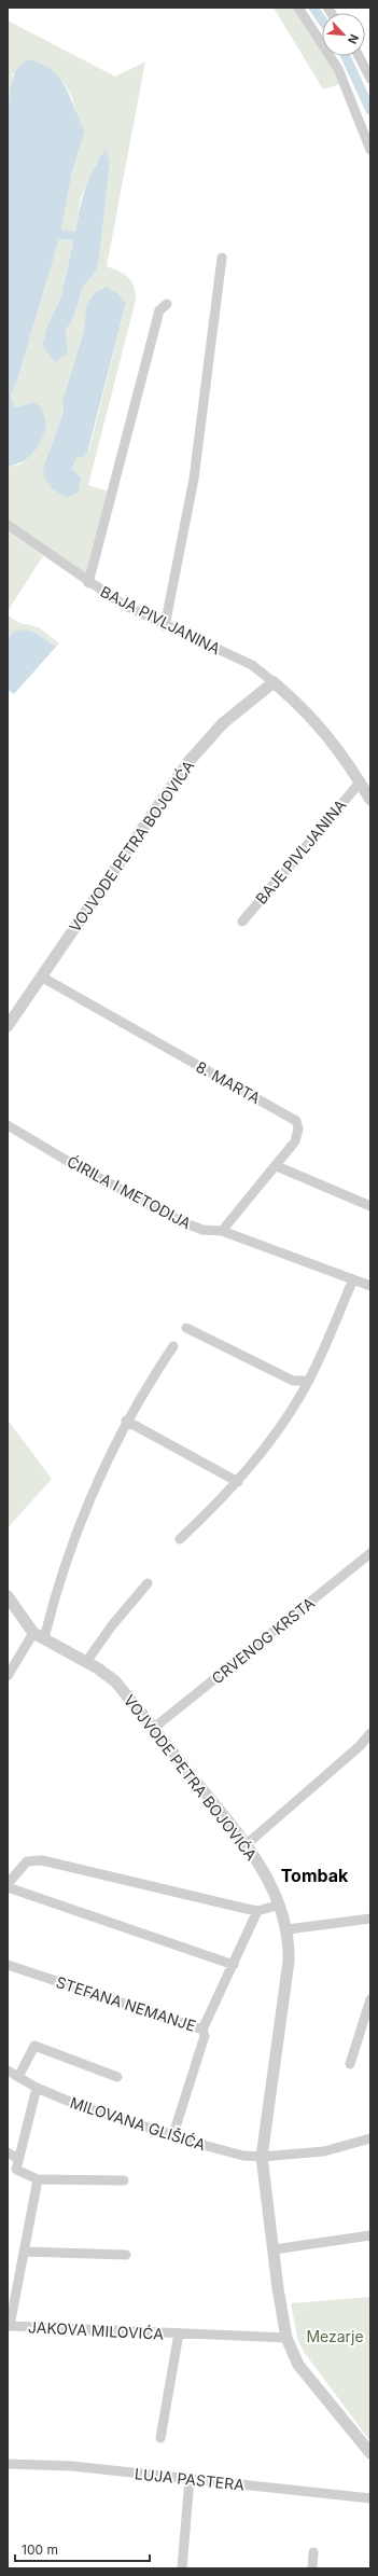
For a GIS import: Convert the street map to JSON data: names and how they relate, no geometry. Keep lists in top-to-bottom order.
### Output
{
  "streets": {
    "street": [
      "BAJA PIVLJANINA",
      "VOJVODE PETRA BOJOVIĆA",
      "BAJE PIVLJANINA",
      "8. MARTA",
      "ĆIRILA I METODIJA",
      "CRVENOG KRSTA",
      "STEFANA NEMANJE",
      "MILOVANA GLIŠIĆA",
      "JAKOVA MILOVIĆA",
      "LUJA PASTERA"
    ]
  },
  "crossings": [
    ["BAJA PIVLJANINA", "VOJVODE PETRA BOJOVIĆA"],
    ["BAJA PIVLJANINA", "BAJE PIVLJANINA"],
    ["VOJVODE PETRA BOJOVIĆA", "BAJE PIVLJANINA"],
    ["VOJVODE PETRA BOJOVIĆA", "8. MARTA"],
    ["VOJVODE PETRA BOJOVIĆA", "CRVENOG KRSTA"],
    ["VOJVODE PETRA BOJOVIĆA", "MILOVANA GLIŠIĆA"],
    ["VOJVODE PETRA BOJOVIĆA", "JAKOVA MILOVIĆA"],
    ["8. MARTA", "ĆIRILA I METODIJA"]
  ],
  "districts": ["Tombak"],
  "parks": ["Mezarje"],
  "scale_bar": "100 m",
  "north": "bottom right"
}
